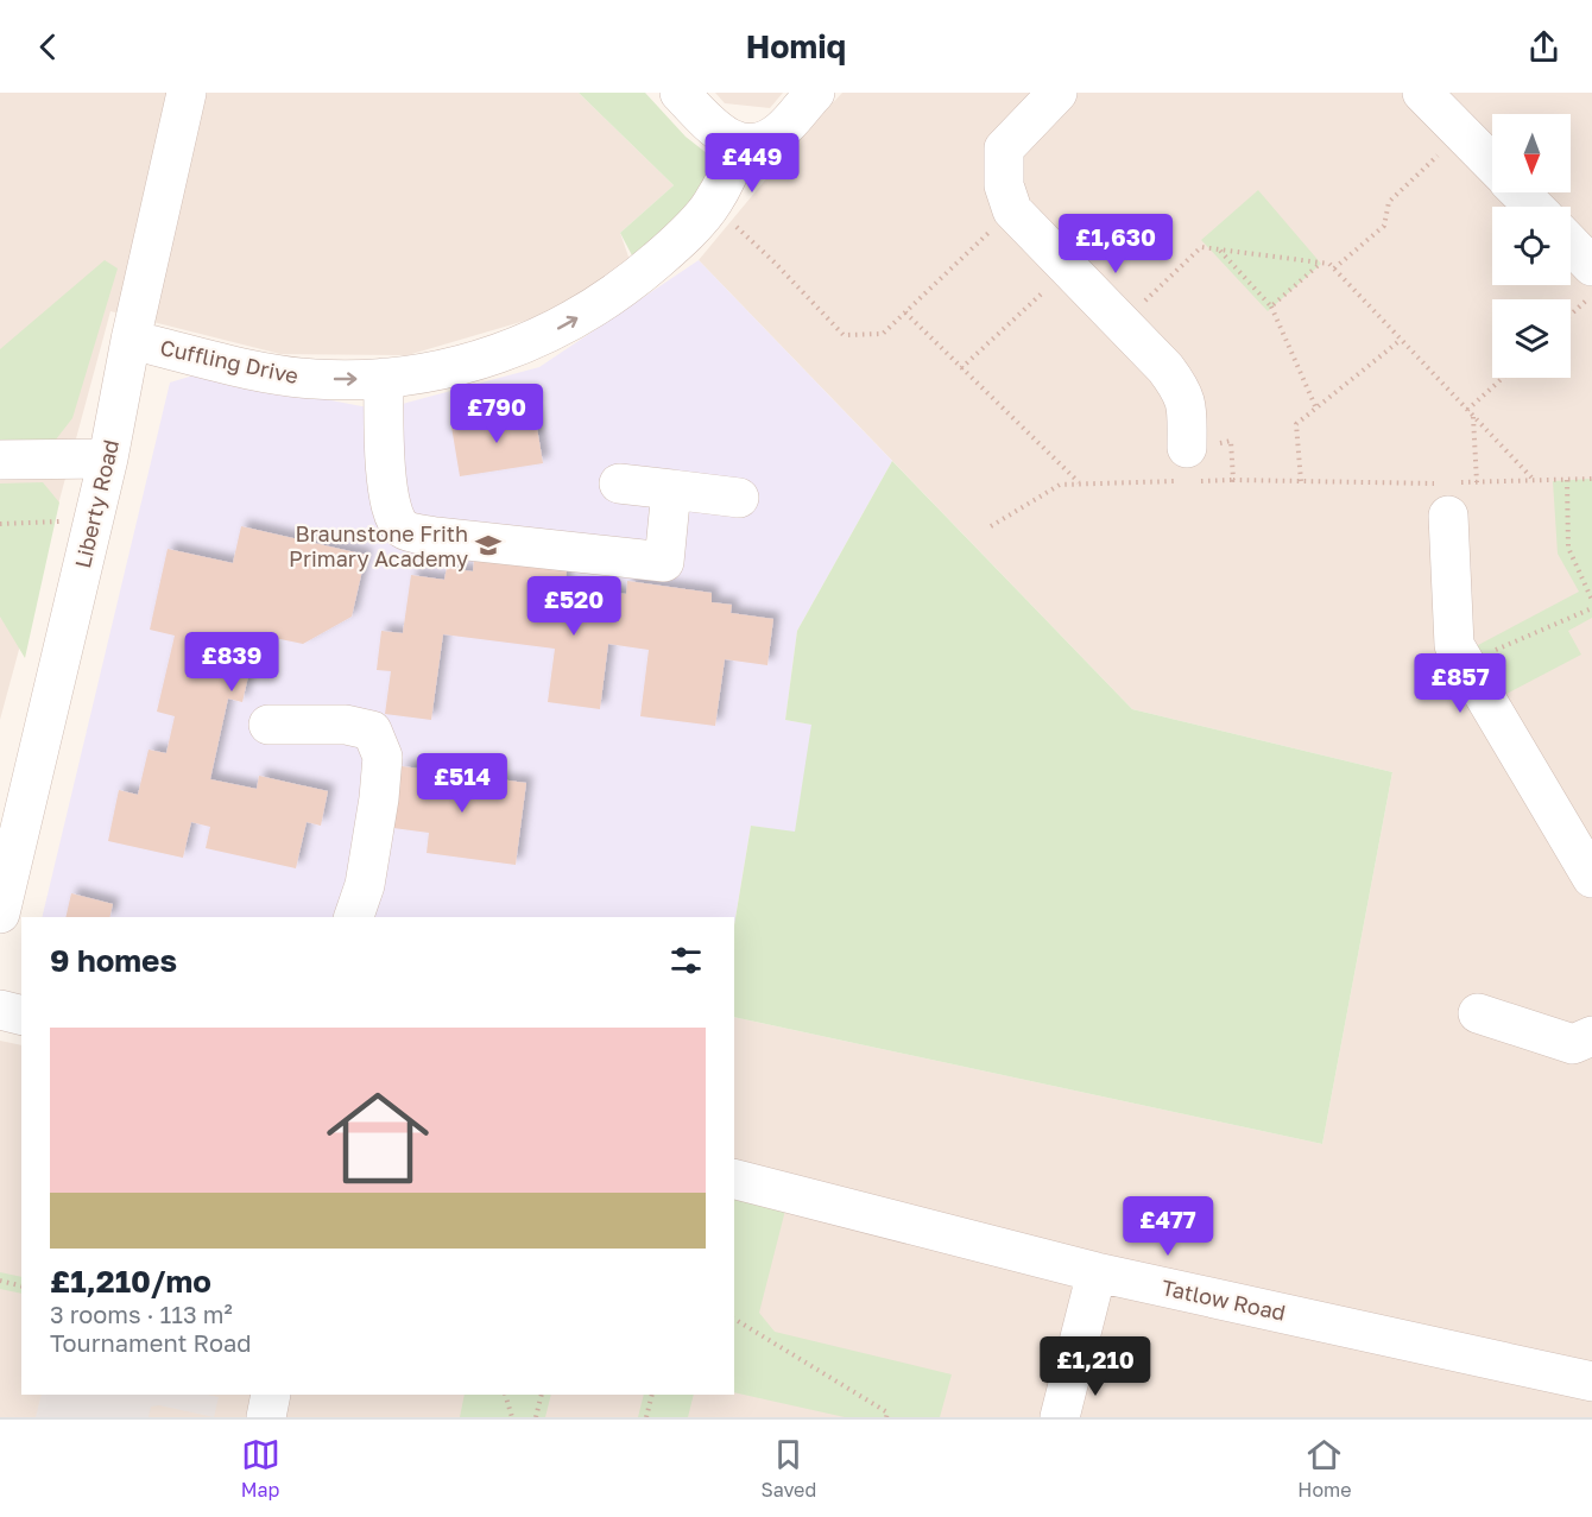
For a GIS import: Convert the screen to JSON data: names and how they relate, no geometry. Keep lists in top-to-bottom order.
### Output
{
  "streets": {
    "street": ["Cuffling Drive", "Liberty Road", "Tatlow Road"]
  },
  "crossings": [
    ["Cuffling Drive", "Liberty Road"]
  ],
  "one_way": ["Cuffling Drive"],
  "places": {
    "school or university": ["Braunstone Frith Primary Academy"]
  },
  "north": "bottom",
  "page": {
    "header": "Homiq",
    "price": [
      "£449",
      "£1,630",
      "£790",
      "£520",
      "£839",
      "£857",
      "£514",
      "£477",
      "£1,210"
    ],
    "heading": "9 homes",
    "list": [
      {
        "name": "£1,210/mo",
        "note": "3 rooms · 113 m² · Tournament Road"
      }
    ],
    "tabs": ["Map", "Saved", "Home"]
  }
}
